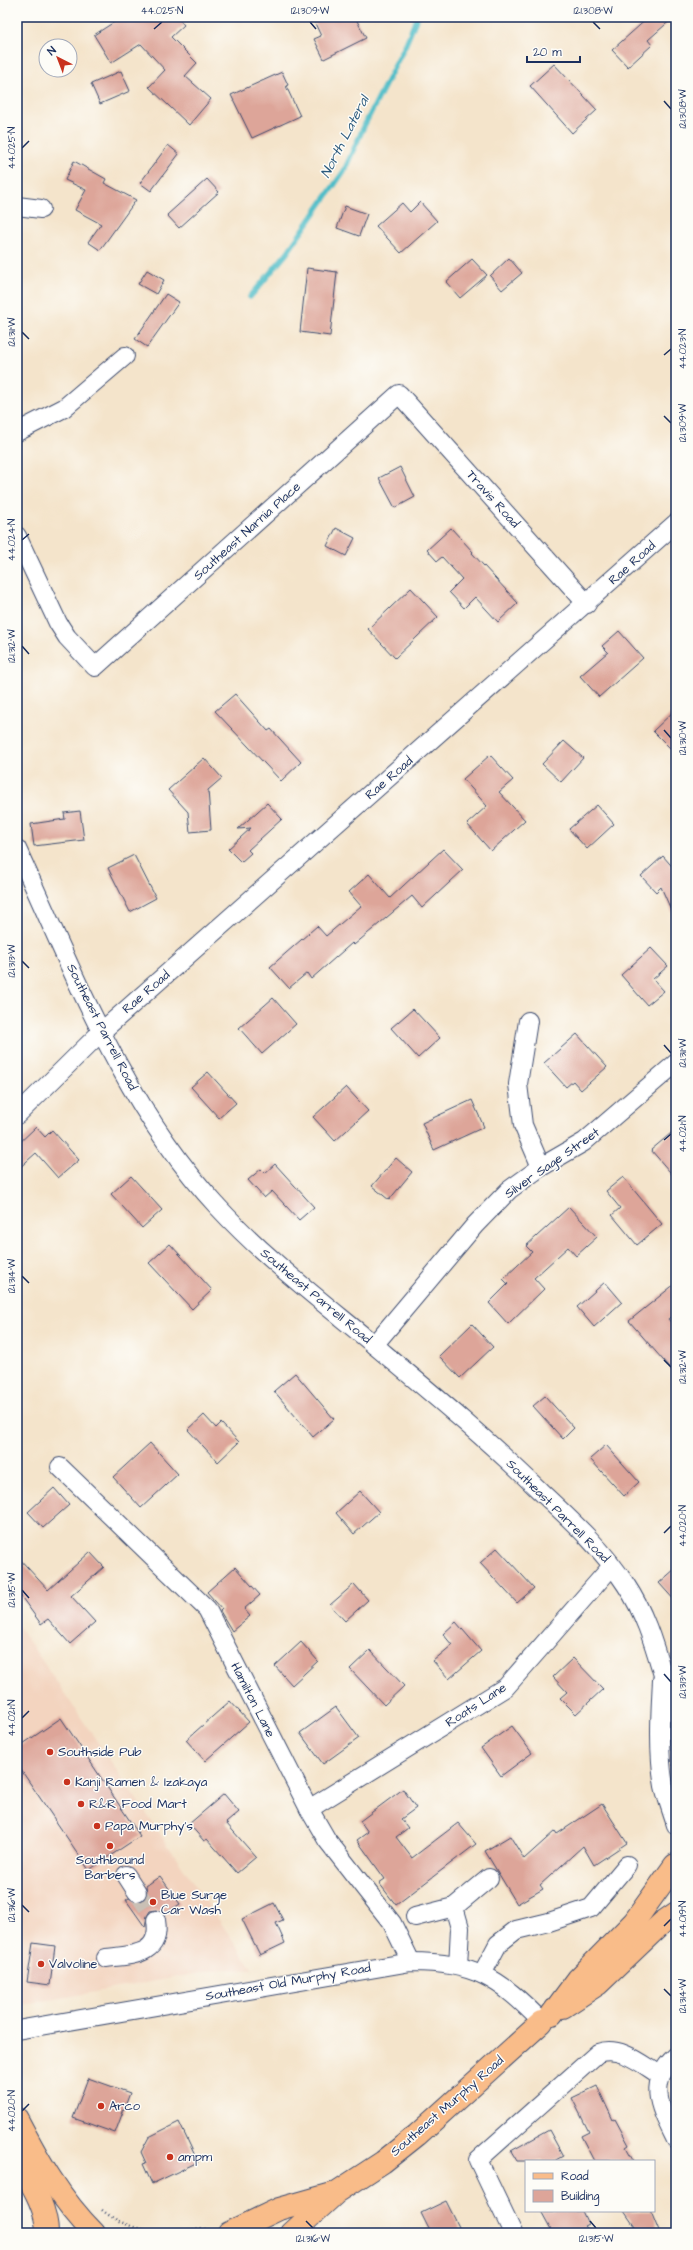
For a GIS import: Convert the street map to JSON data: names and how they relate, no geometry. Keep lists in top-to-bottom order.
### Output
{
  "streets": {
    "main road": ["Southeast Murphy Road"],
    "street": [
      "Travis Road",
      "Southeast Narnia Place",
      "Rae Road",
      "Southeast Parrell Road",
      "Silver Sage Street",
      "Hamilton Lane",
      "Roats Lane",
      "Southeast Old Murphy Road"
    ]
  },
  "crossings": [
    ["Travis Road", "Southeast Narnia Place"],
    ["Travis Road", "Rae Road"],
    ["Rae Road", "Southeast Parrell Road"],
    ["Southeast Parrell Road", "Silver Sage Street"],
    ["Southeast Parrell Road", "Roats Lane"],
    ["Hamilton Lane", "Roats Lane"],
    ["Hamilton Lane", "Southeast Old Murphy Road"],
    ["Southeast Old Murphy Road", "Southeast Murphy Road"]
  ],
  "water": ["North Lateral"],
  "places": [
    "Southside Pub",
    "Kanji Ramen & Izakaya",
    "R&R Food Mart",
    "Papa Murphy's",
    "Southbound Barbers",
    "Blue Surge Car Wash",
    "Valvoline",
    "Arco",
    "ampm"
  ],
  "legend": ["Road", "Building"],
  "scale_bar": "20 m",
  "north": "top left",
  "coordinates": [
    "44.025°N",
    "121.309°W",
    "121.308°W",
    "121.311°W",
    "44.023°N",
    "44.024°N",
    "121.312°W",
    "121.310°W",
    "121.313°W",
    "44.021°N",
    "121.314°W",
    "44.020°N",
    "121.315°W",
    "121.316°W",
    "44.019°N"
  ]
}
